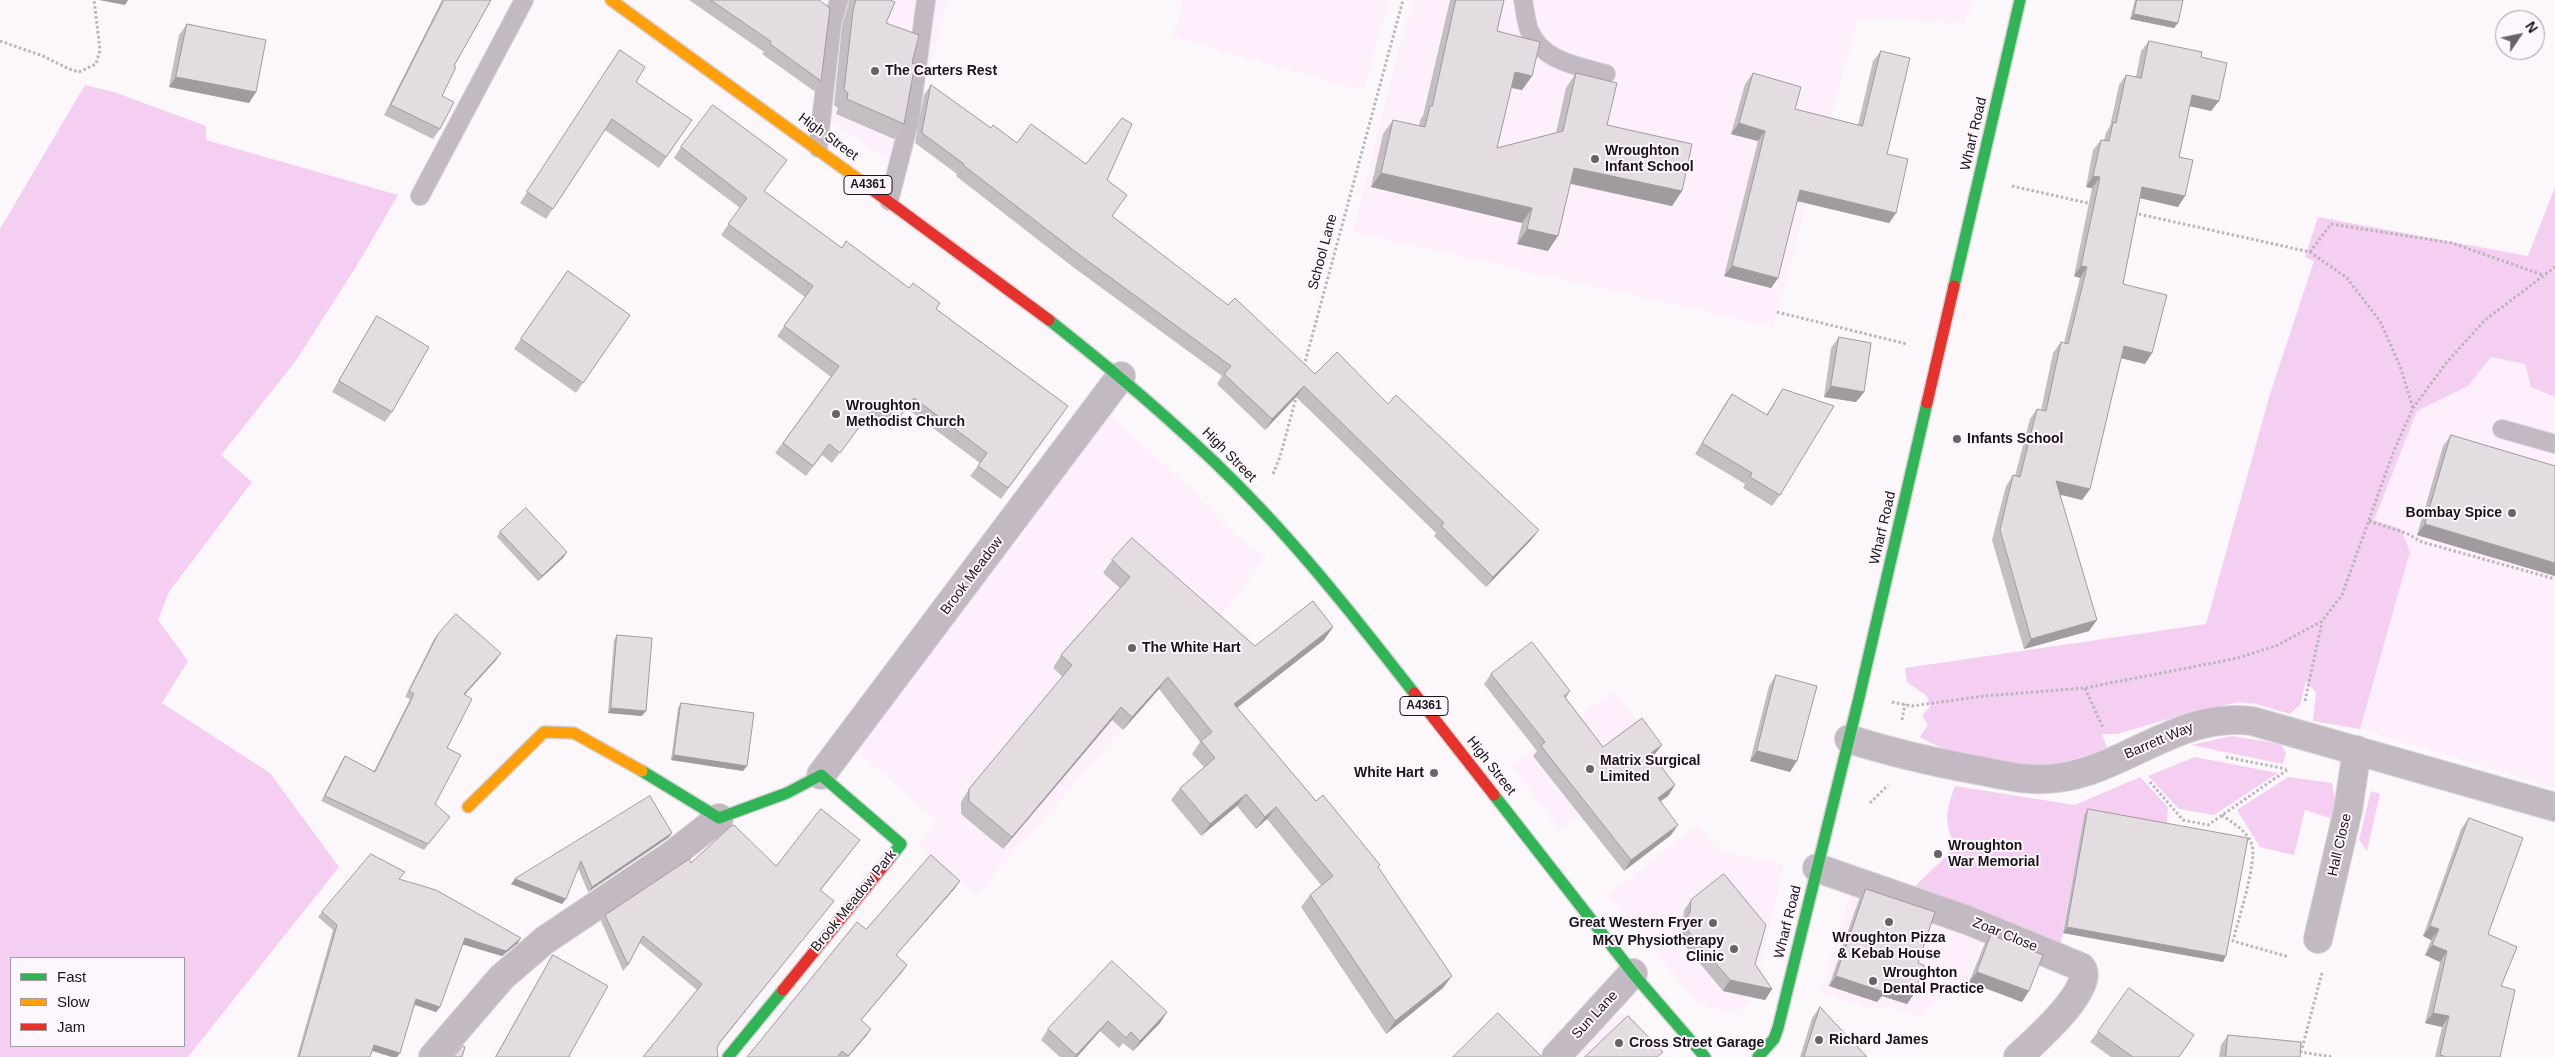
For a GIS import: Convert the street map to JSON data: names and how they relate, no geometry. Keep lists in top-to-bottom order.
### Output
{
  "streets": {
    "main road": [
      "Wharf Road",
      "High Street",
      "A4361",
      "Brook Meadow Park"
    ],
    "street": [
      "Brook Meadow",
      "Barrett Way",
      "Hall Close",
      "Zoar Close",
      "Sun Lane"
    ],
    "path": ["School Lane"]
  },
  "crossings": [
    ["Wharf Road", "Barrett Way"],
    ["Wharf Road", "Zoar Close"],
    ["High Street", "Brook Meadow"],
    ["High Street", "Sun Lane"],
    ["Brook Meadow", "Brook Meadow Park"],
    ["Barrett Way", "Hall Close"]
  ],
  "places": [
    "The Carters Rest",
    "Wroughton Infant School",
    "Wroughton Methodist Church",
    "Infants School",
    "Bombay Spice",
    "The White Hart",
    "Matrix Surgical Limited",
    "White Hart",
    "Wroughton War Memorial",
    "Wroughton Pizza & Kebab House",
    "Great Western Fryer",
    "MKV Physiotherapy Clinic",
    "Wroughton Dental Practice",
    "Richard James",
    "Cross Street Garage"
  ],
  "legend": ["Fast", "Slow", "Jam"],
  "north": "top right"
}
